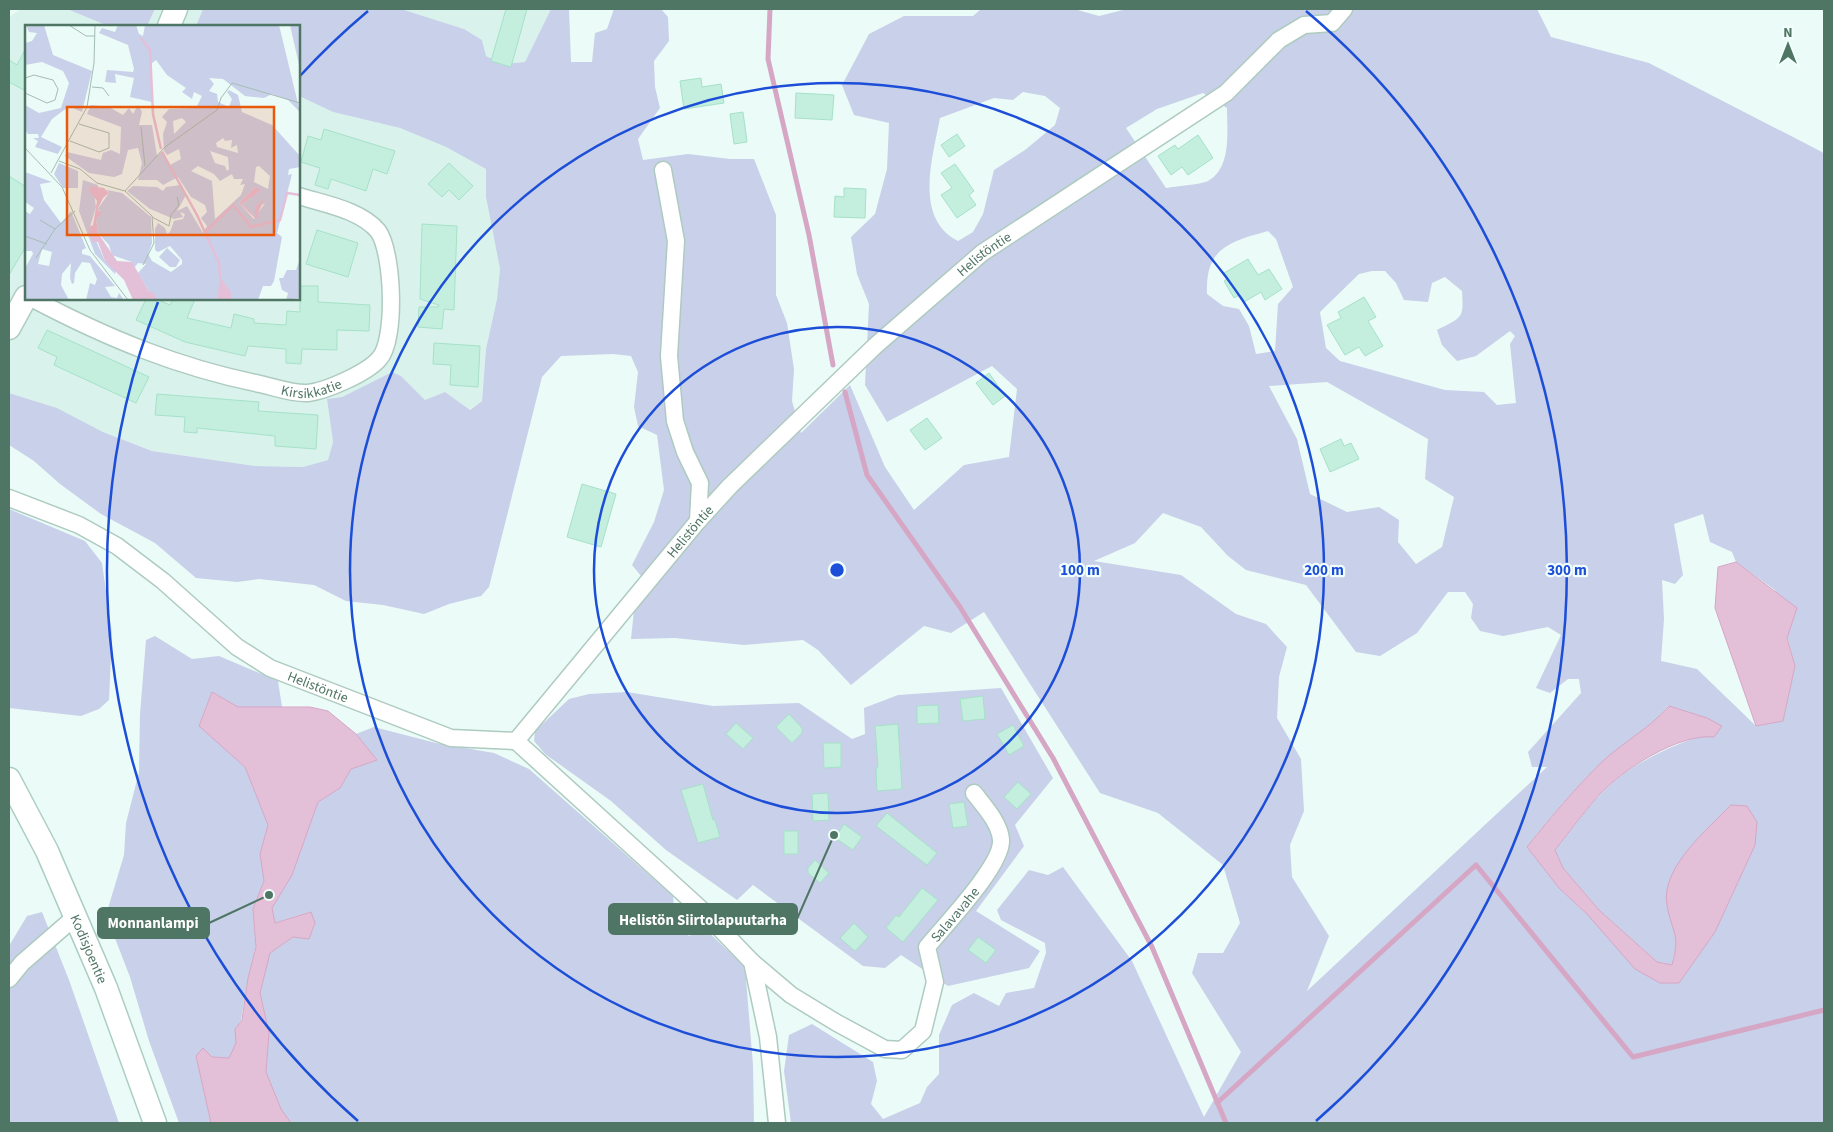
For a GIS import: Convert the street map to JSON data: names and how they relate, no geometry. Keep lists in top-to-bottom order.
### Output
{
  "streets": {
    "street": [
      "Helistöntie",
      "Kirsikkatie",
      "Salavavahe",
      "Kodisjoentie"
    ]
  },
  "places": ["Helistön Siirtolapuutarha", "Monnanlampi"],
  "north": "top",
  "rings": ["100 m", "200 m", "300 m"]
}
